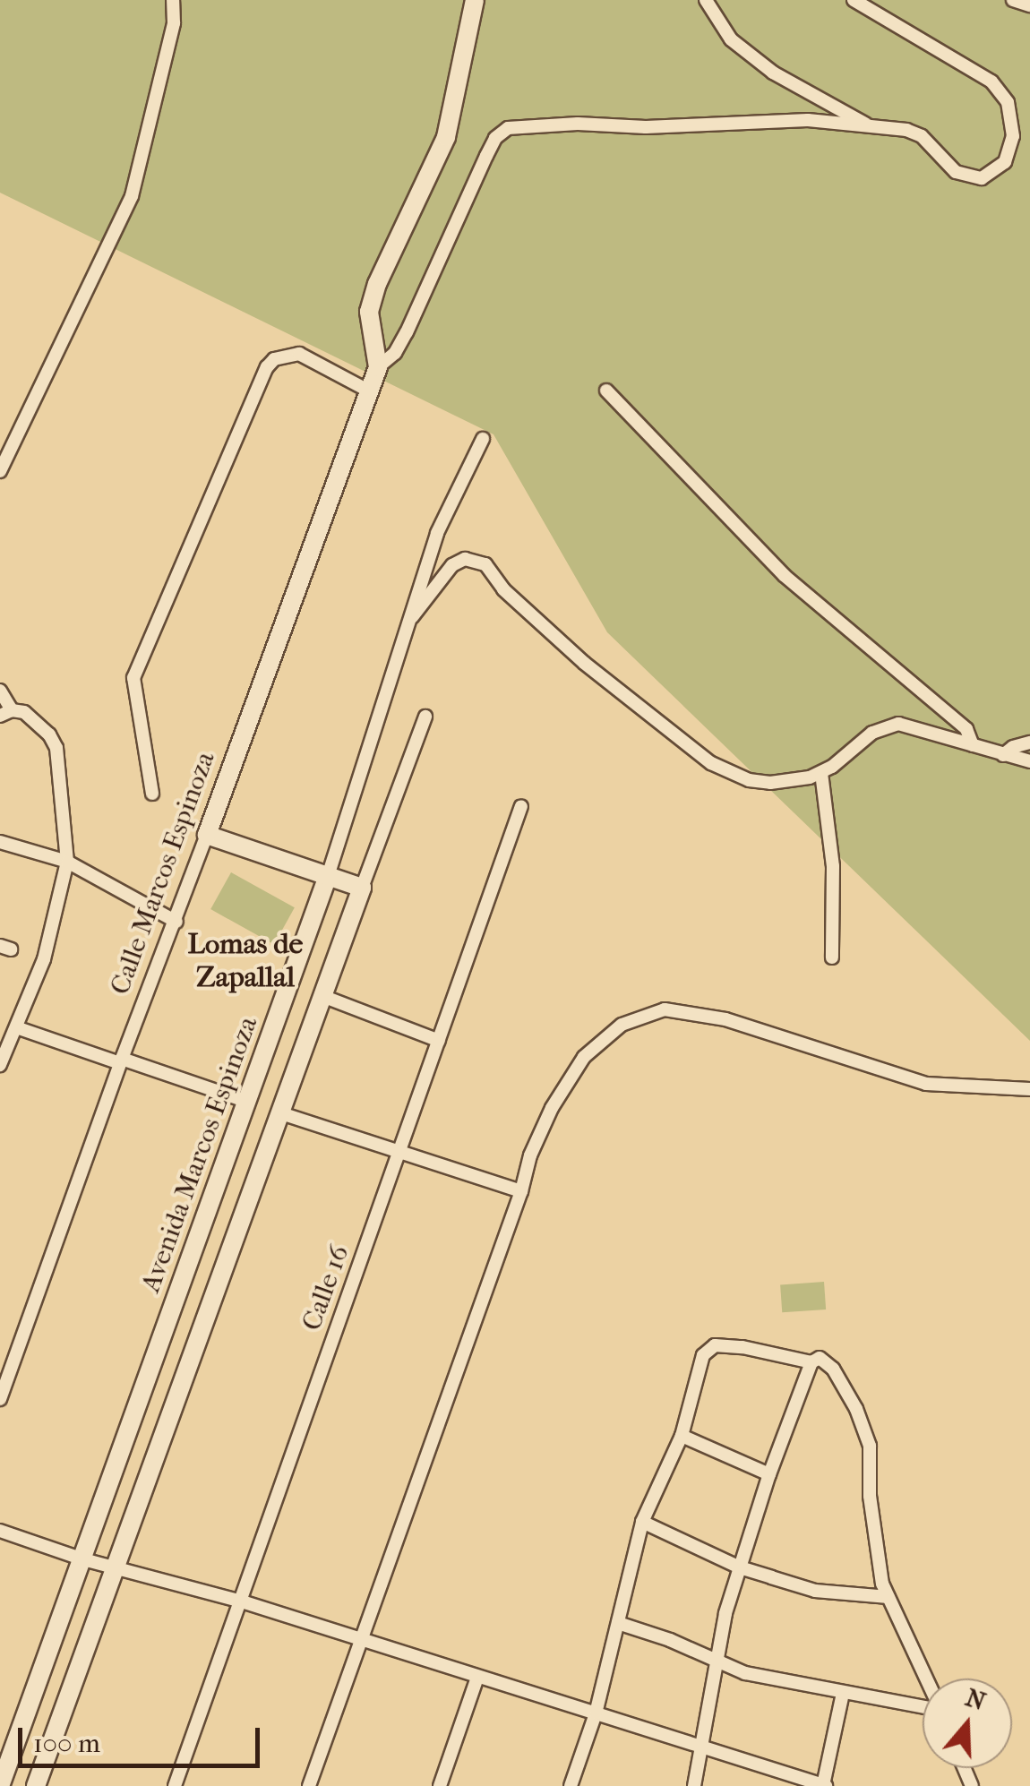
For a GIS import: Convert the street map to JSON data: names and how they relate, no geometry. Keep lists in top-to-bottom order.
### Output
{
  "streets": {
    "street": ["Calle Marcos Espinoza", "Avenida Marcos Espinoza", "Calle 16"]
  },
  "districts": ["Lomas de Zapallal"],
  "scale_bar": "100 m",
  "north": "top"
}
